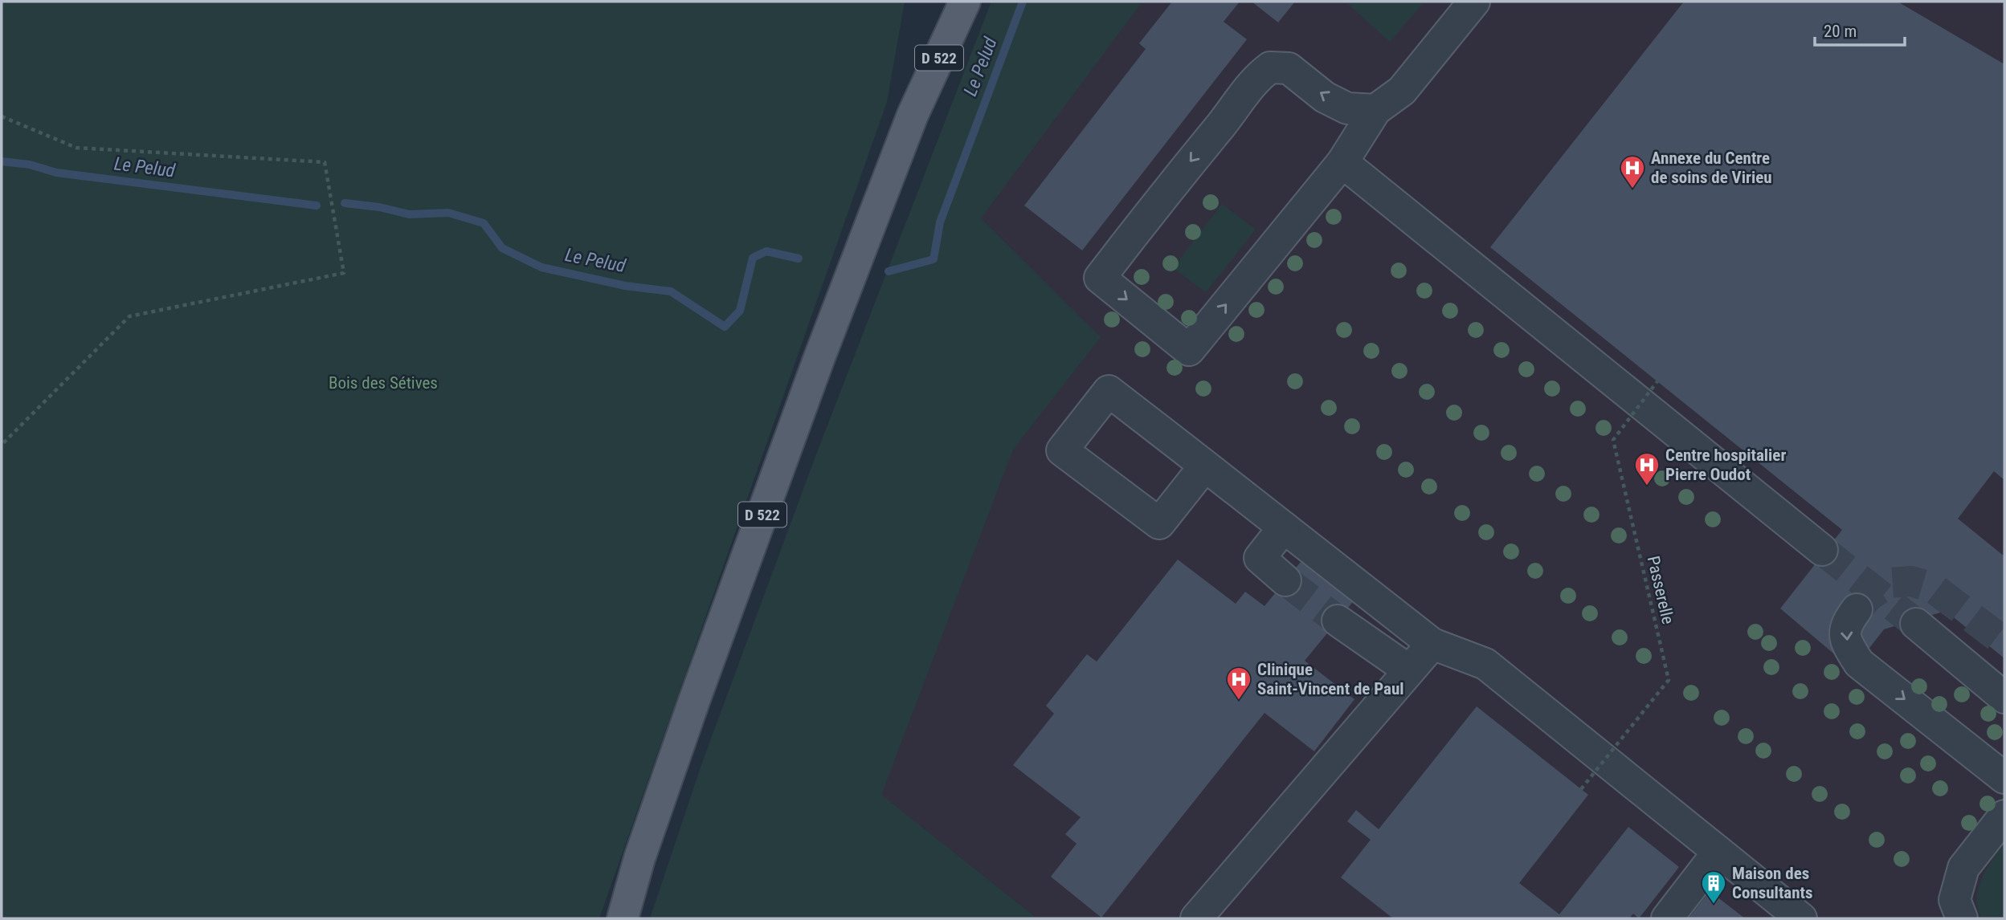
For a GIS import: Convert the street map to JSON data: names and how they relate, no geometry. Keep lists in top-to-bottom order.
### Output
{
  "streets": {
    "main road": ["D 522"],
    "path": ["Passerelle"]
  },
  "water": ["Le Pelud"],
  "parks": ["Bois des Sétives"],
  "places": {
    "hospital": ["Annexe du Centre de soins de Virieu", "Centre hospitalier Pierre Oudot", "Clinique Saint-Vincent de Paul"],
    "building": ["Maison des Consultants"]
  },
  "scale_bar": "20 m"
}
